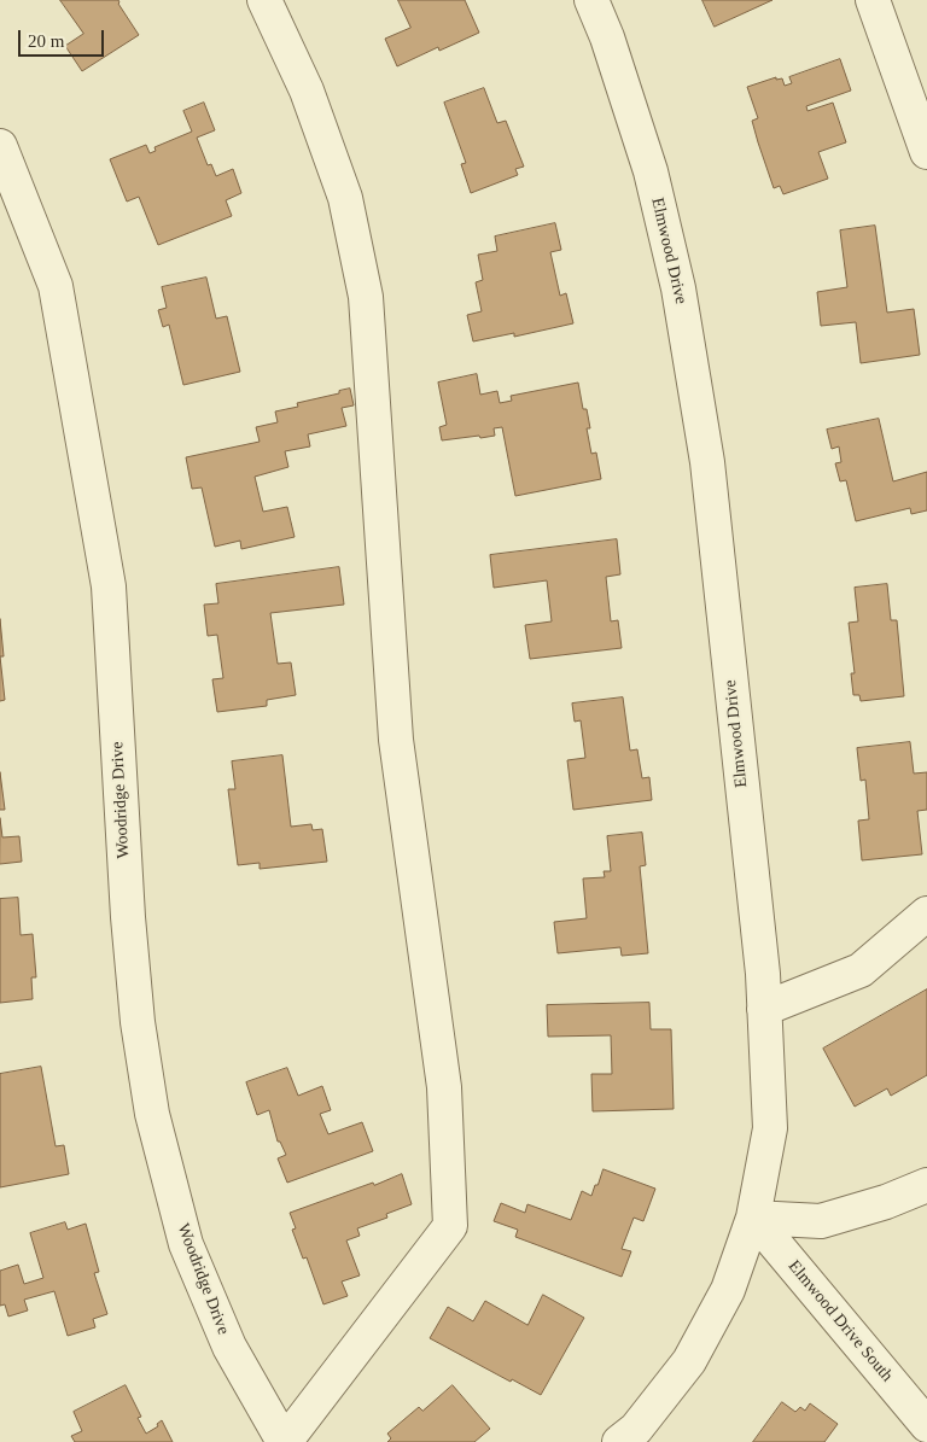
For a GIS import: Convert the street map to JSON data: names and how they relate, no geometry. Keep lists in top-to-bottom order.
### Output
{
  "streets": {
    "street": ["Elmwood Drive", "Woodridge Drive", "Elmwood Drive South"]
  },
  "crossings": [
    ["Elmwood Drive", "Elmwood Drive South"]
  ],
  "scale_bar": "20 m"
}
